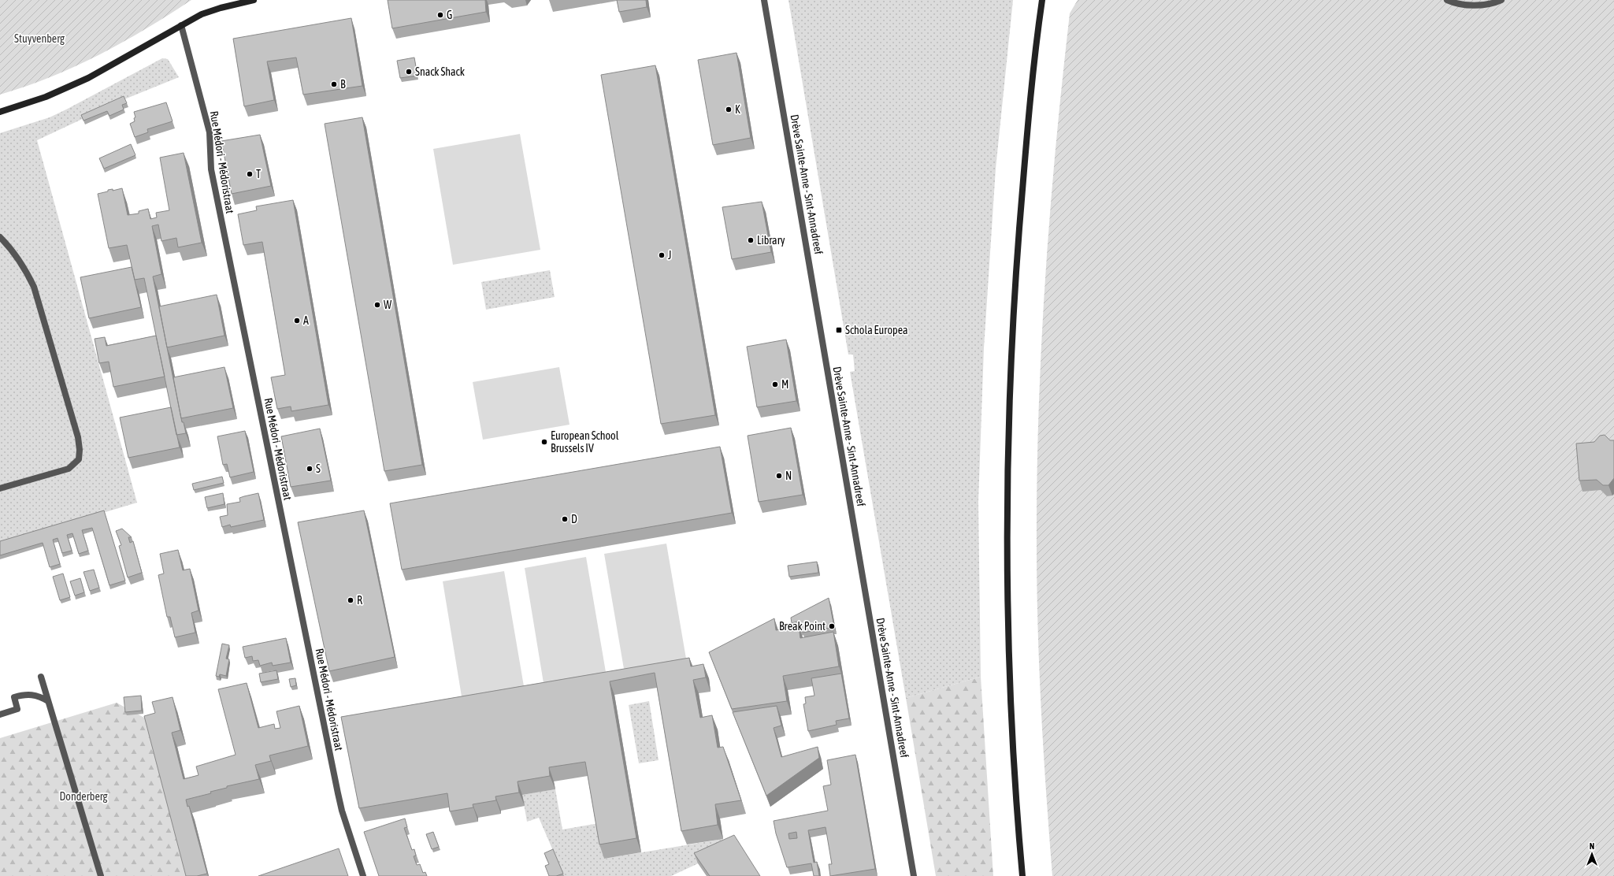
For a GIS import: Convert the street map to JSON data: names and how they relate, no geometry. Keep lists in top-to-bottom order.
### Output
{
  "streets": {
    "street": ["Rue Médori - Médoristraat", "Drève Sainte-Anne - Sint-Annadreef"]
  },
  "parks": ["Stuyvenberg", "Donderberg"],
  "places": {
    "other": [
      "G",
      "Snack Shack",
      "B",
      "K",
      "T",
      "Library",
      "J",
      "W",
      "A",
      "M",
      "European School Brussels IV",
      "S",
      "N",
      "D",
      "R",
      "Break Point"
    ],
    "transit": ["Schola Europea"]
  },
  "north": "top"
}
